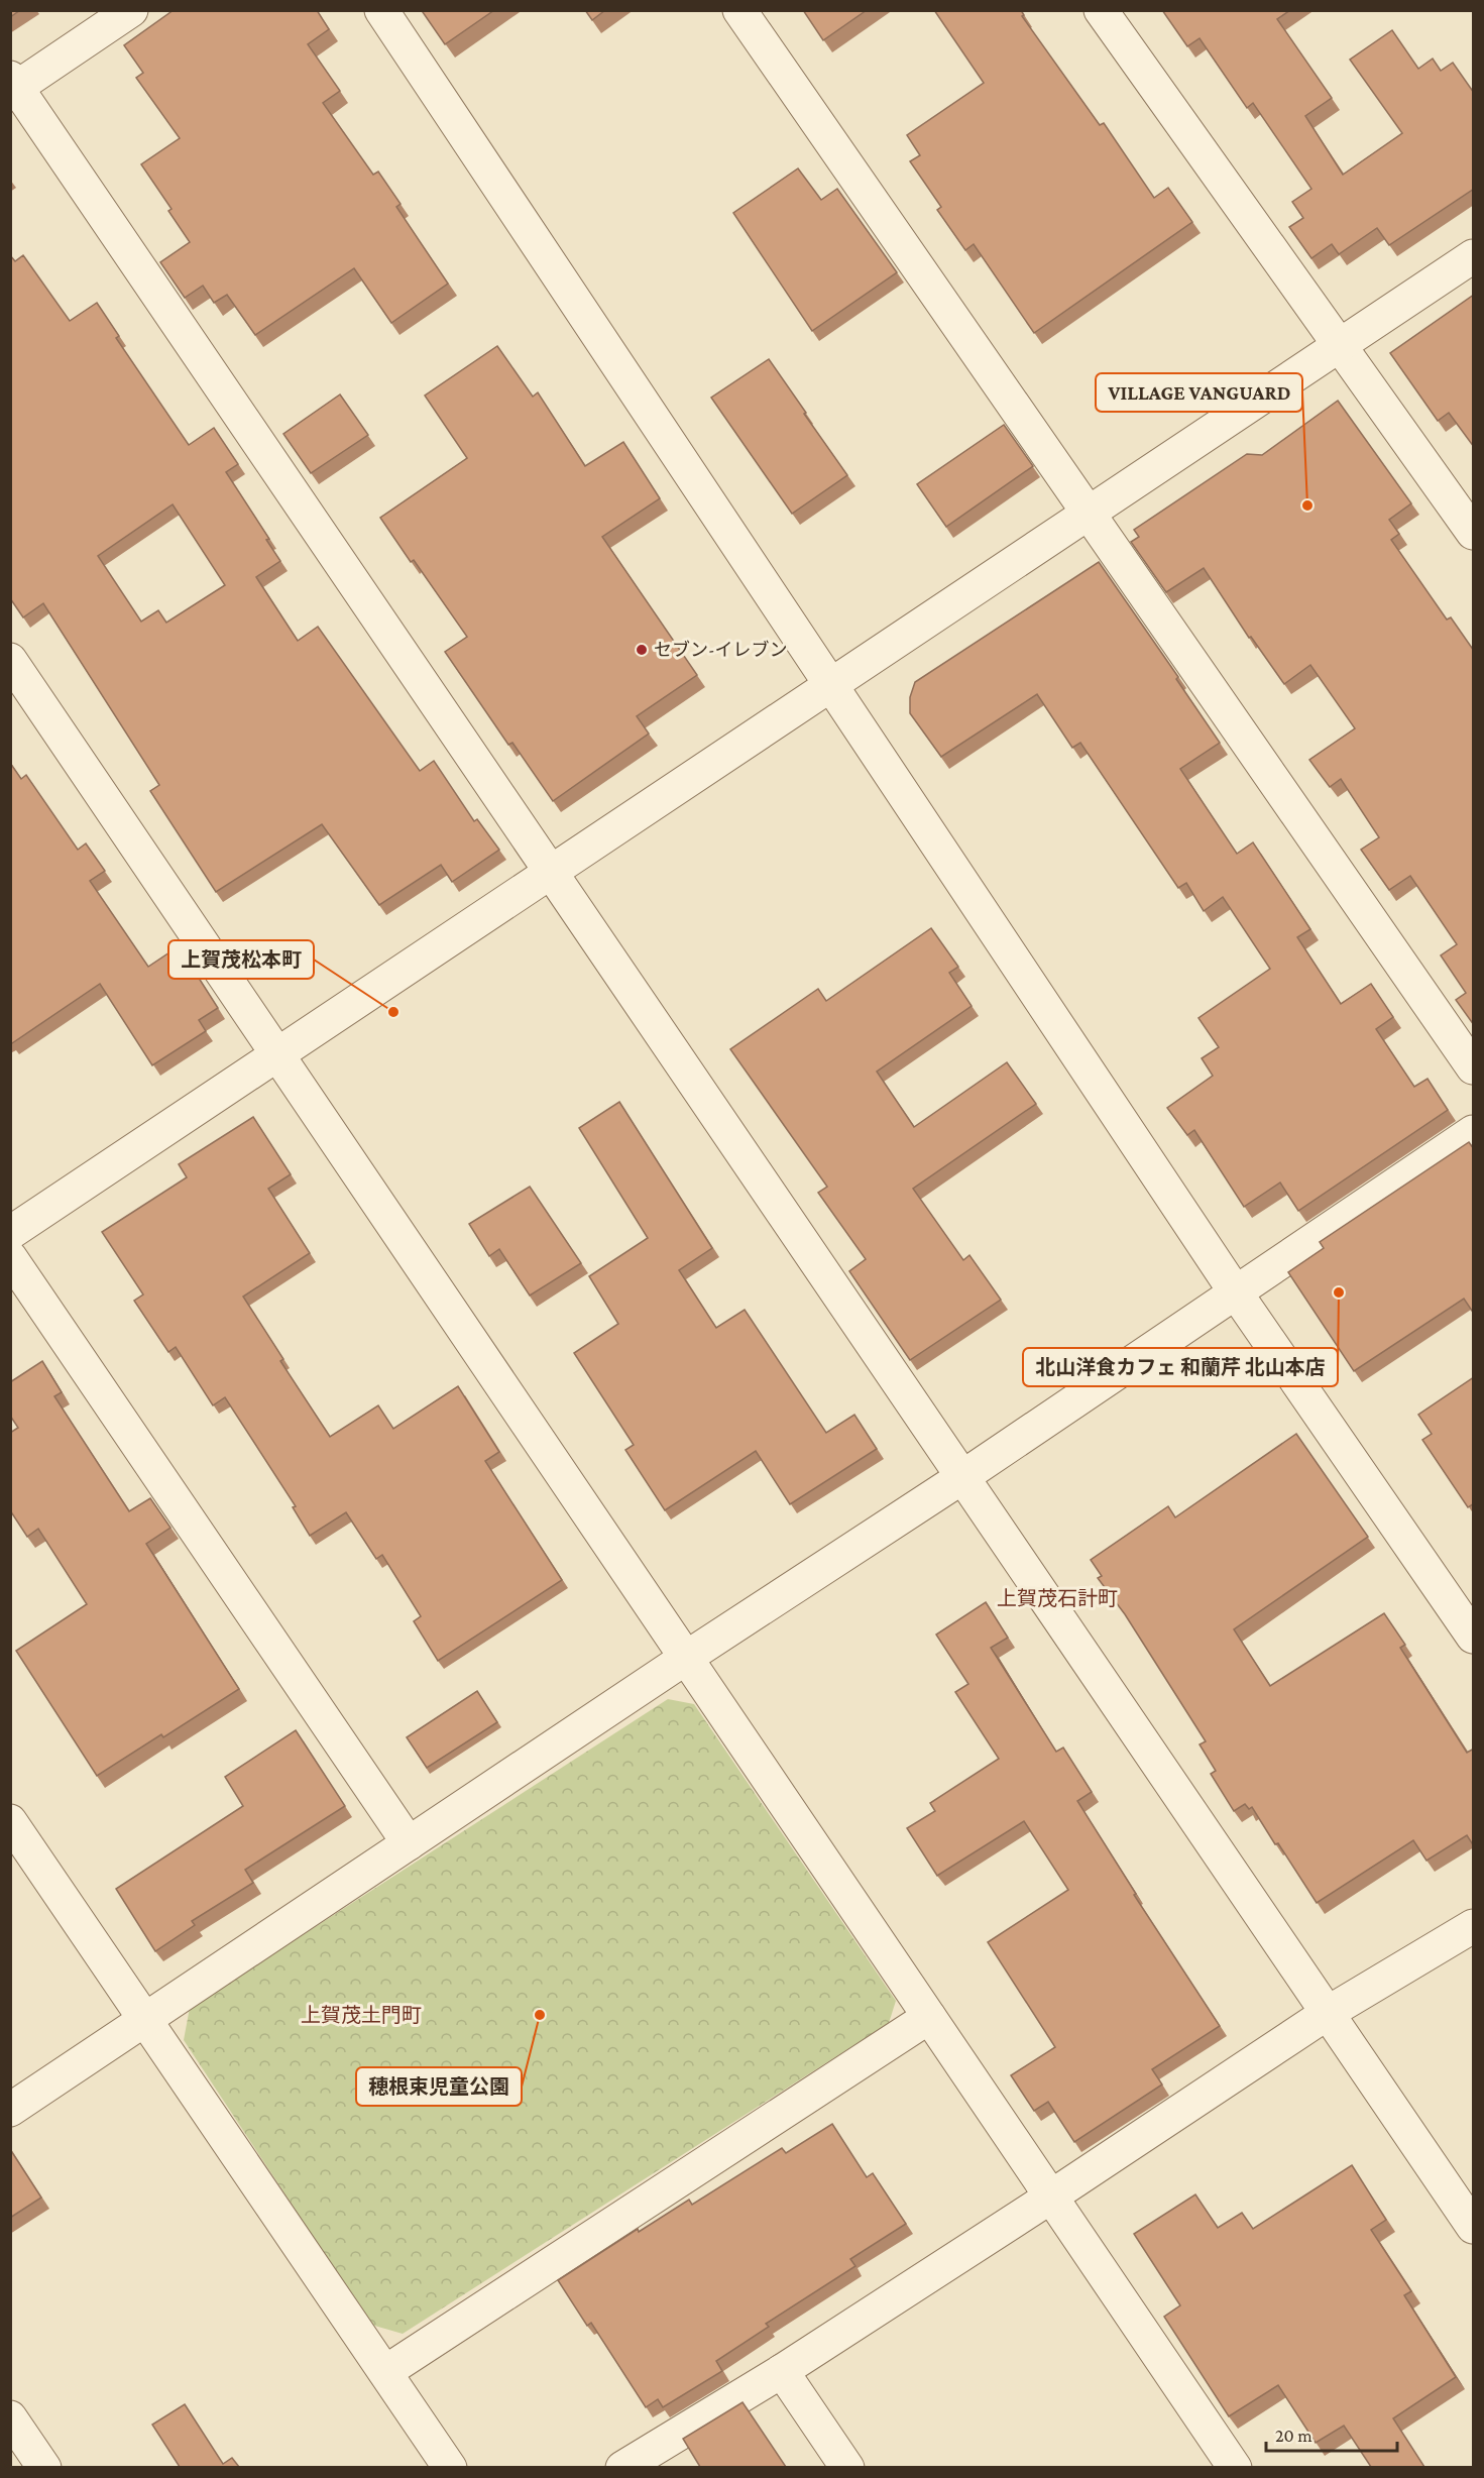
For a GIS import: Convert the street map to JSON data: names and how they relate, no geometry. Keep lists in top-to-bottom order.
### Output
{
  "districts": ["上賀茂石計町", "上賀茂土門町"],
  "places": [
    "VILLAGE VANGUARD",
    "セブン-イレブン",
    "上賀茂松本町",
    "北山洋食カフェ 和蘭芹 北山本店",
    "穂根束児童公園"
  ],
  "scale_bar": "20 m"
}
